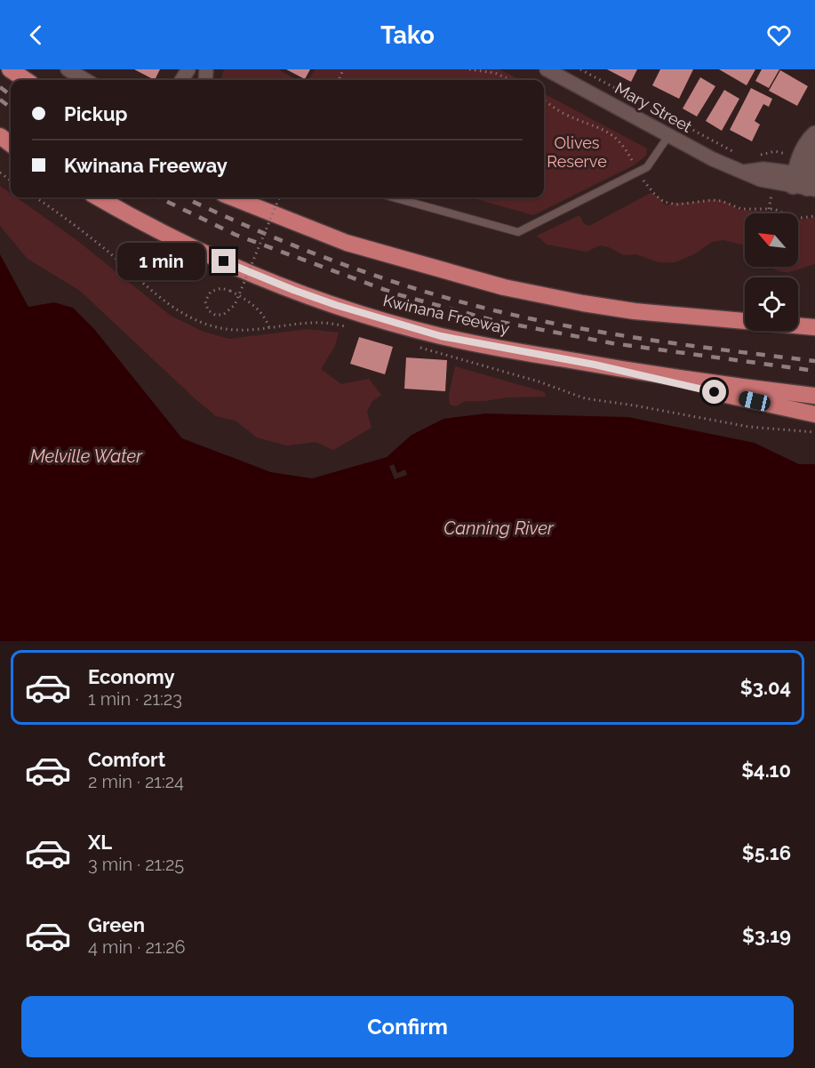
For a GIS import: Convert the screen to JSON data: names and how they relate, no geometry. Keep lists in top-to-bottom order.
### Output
{
  "streets": {
    "highway": ["Kwinana Freeway"],
    "street": ["Mary Street"]
  },
  "water": ["Melville Water", "Canning River"],
  "parks": ["Olives Reserve"],
  "north": "top left",
  "page": {
    "header": "Tako",
    "banner": ["Pickup", "Kwinana Freeway"],
    "bubble": "1 min",
    "list": [
      {
        "name": "Economy",
        "note": "1 min · 21:23",
        "value": "$3.04"
      },
      {
        "name": "Comfort",
        "note": "2 min · 21:24",
        "value": "$4.10"
      },
      {
        "name": "XL",
        "note": "3 min · 21:25",
        "value": "$5.16"
      },
      {
        "name": "Green",
        "note": "4 min · 21:26",
        "value": "$3.19"
      }
    ],
    "buttons": "Confirm"
  }
}
